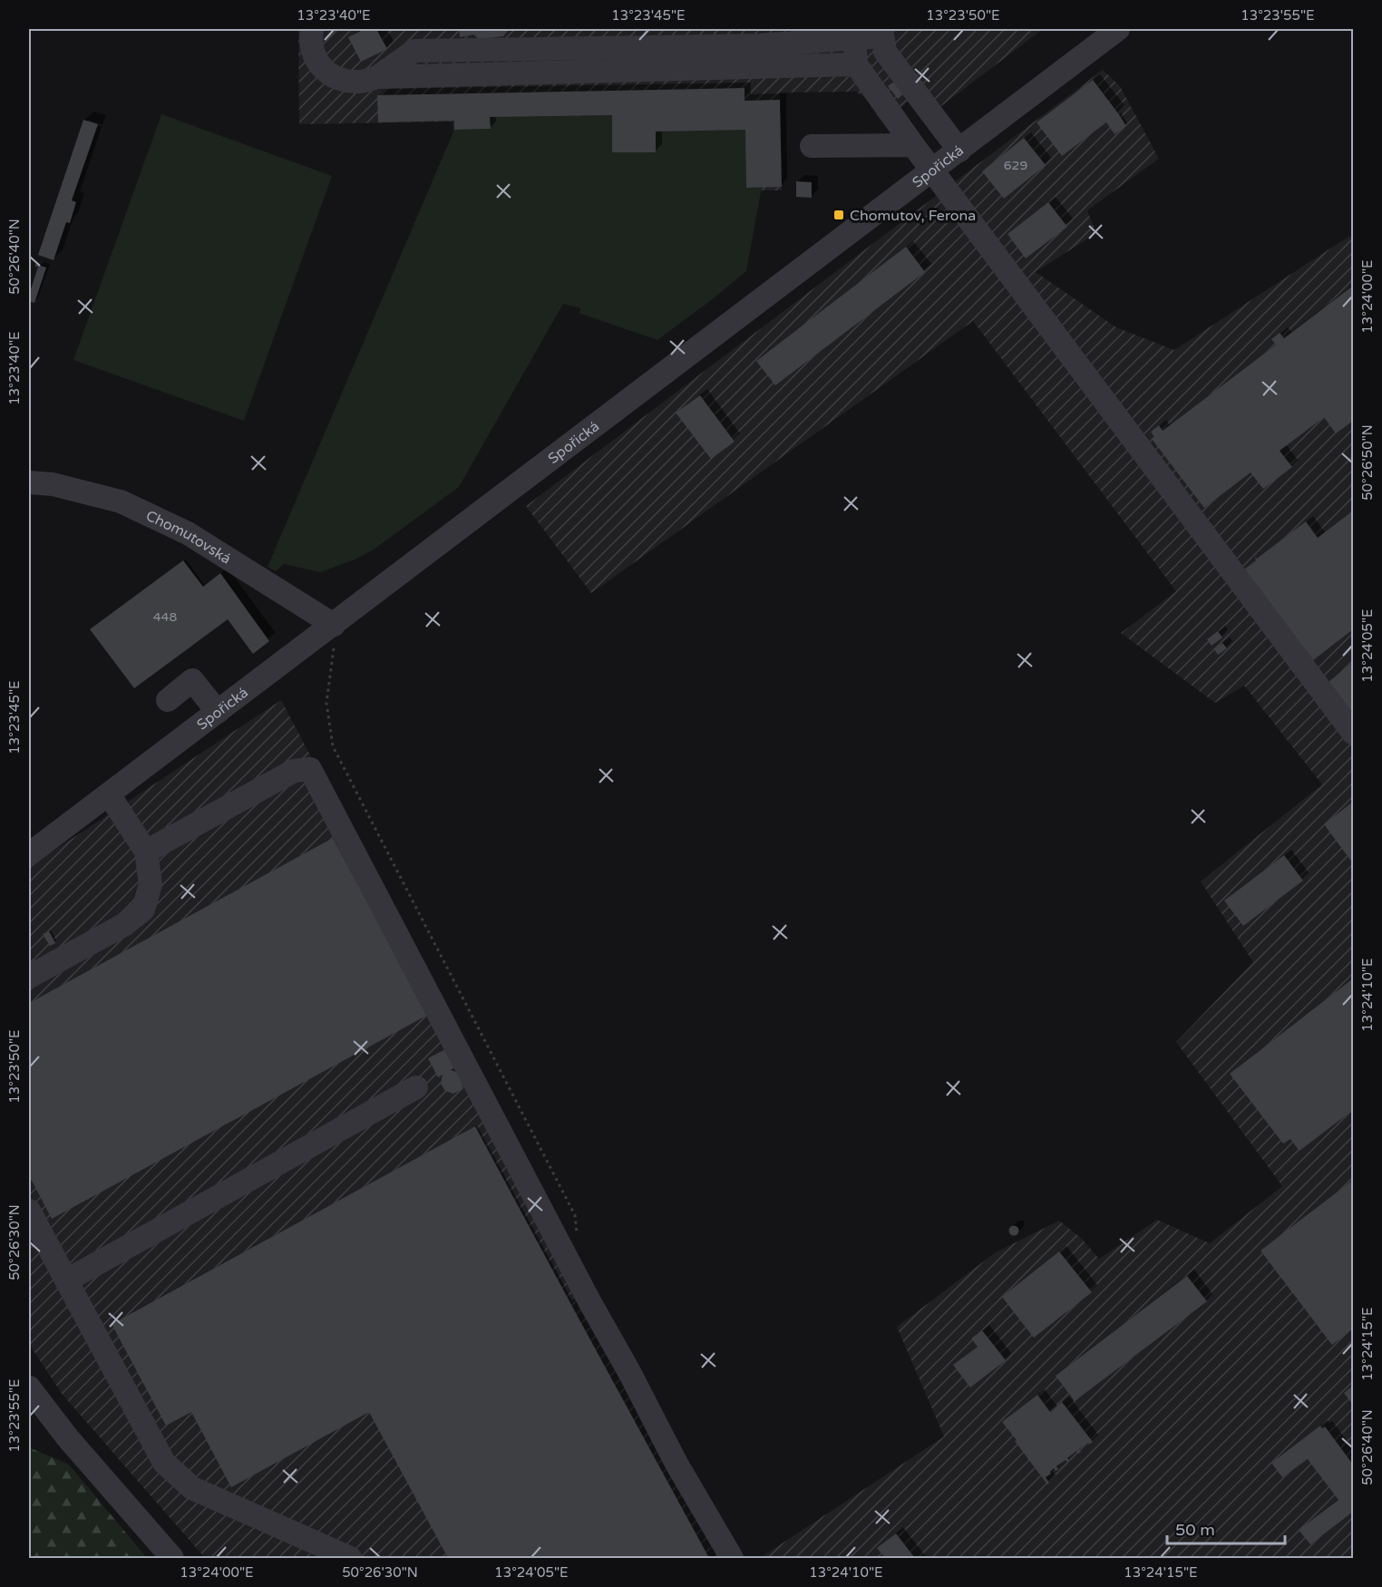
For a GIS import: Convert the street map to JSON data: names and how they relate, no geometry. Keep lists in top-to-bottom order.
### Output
{
  "streets": {
    "street": ["Spořická", "Chomutovská"]
  },
  "crossings": [
    ["Spořická", "Chomutovská"]
  ],
  "places": {
    "transit": ["Chomutov, Ferona"]
  },
  "house_numbers": ["629", "448"],
  "scale_bar": "50 m",
  "coordinates": [
    "13°23'40\"E",
    "13°23'45\"E",
    "13°23'50\"E",
    "13°23'55\"E",
    "50°26'40\"N",
    "13°24'00\"E",
    "50°26'50\"N",
    "13°24'05\"E",
    "13°24'10\"E",
    "50°26'30\"N",
    "13°24'15\"E"
  ]
}
